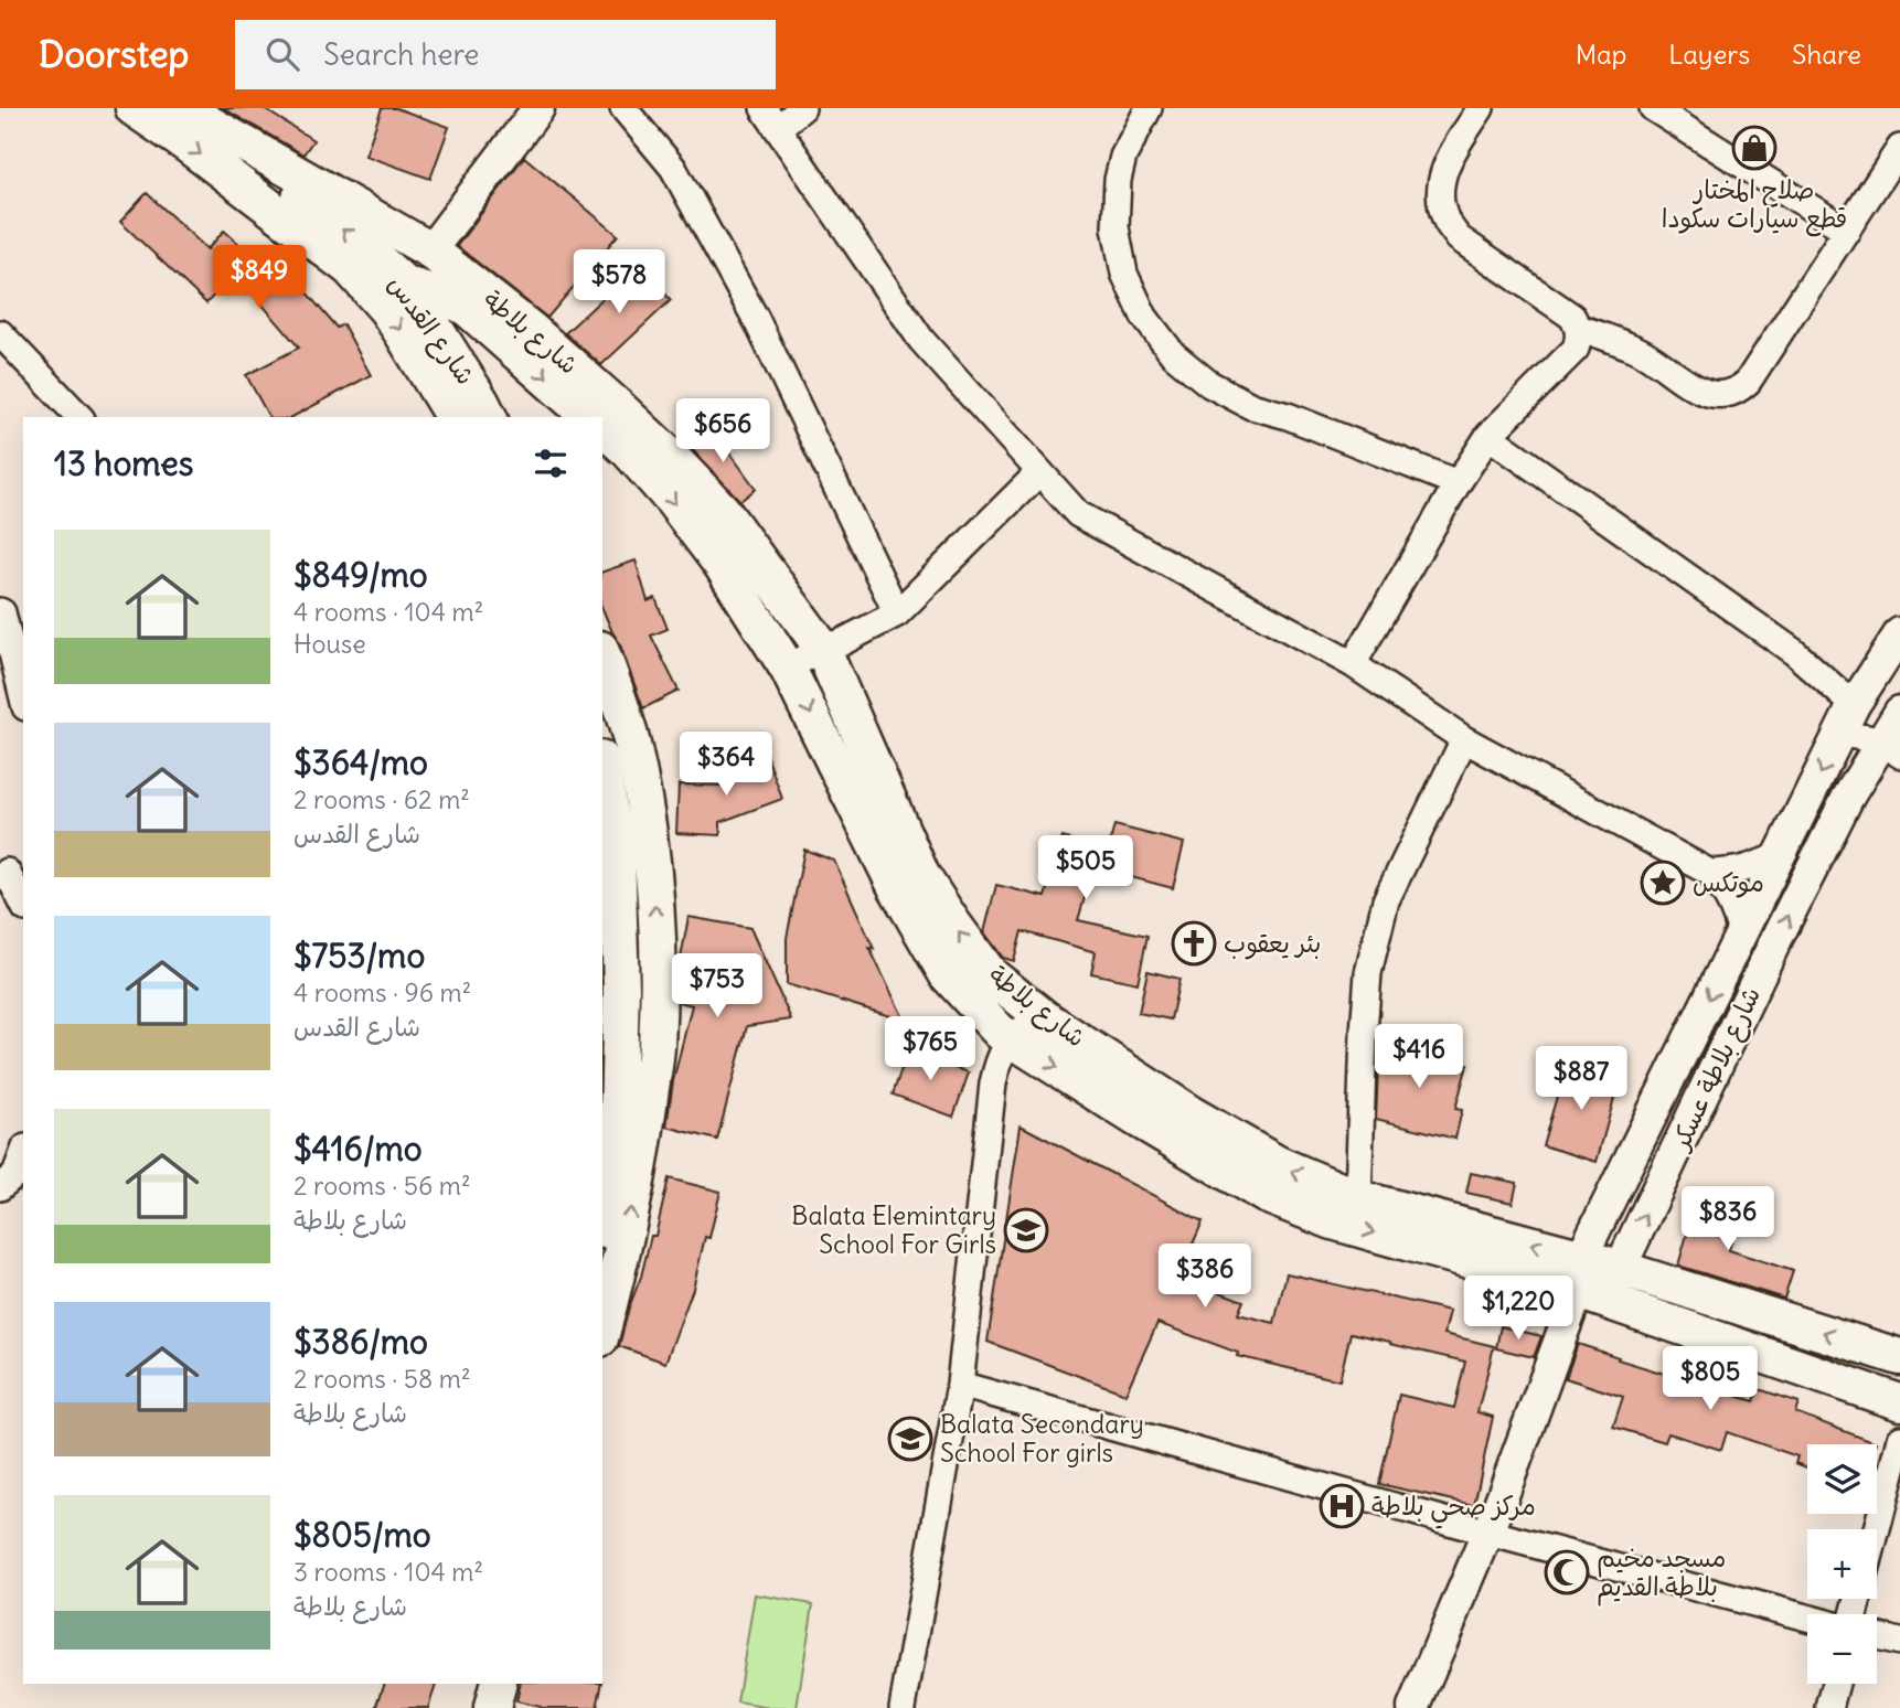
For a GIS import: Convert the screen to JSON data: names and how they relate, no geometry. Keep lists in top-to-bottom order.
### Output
{
  "streets": {
    "main road": ["شارع القدس", "شارع بلاطة"],
    "street": ["شارع بلاطة عسكر"]
  },
  "crossings": [
    ["شارع القدس", "شارع بلاطة"],
    ["شارع بلاطة", "شارع بلاطة عسكر"]
  ],
  "places": {
    "shop": ["صلاح المختار قطع سيارات سكودا"],
    "place": ["موتكس"],
    "church": ["بئر يعقوب"],
    "school or university": ["Balata Elemintary School For Girls", "Balata Secondary School For girls"],
    "hospital": ["مركز صحي بلاطة"],
    "mosque": ["مسجد مخيم بلاطة القديم"]
  },
  "page": {
    "header": "Doorstep",
    "search": "Search here",
    "nav": ["Map", "Layers", "Share"],
    "price": [
      "$849",
      "$578",
      "$656",
      "$364",
      "$505",
      "$753",
      "$765",
      "$416",
      "$887",
      "$836",
      "$386",
      "$1,220",
      "$805"
    ],
    "heading": "13 homes",
    "list": [
      {
        "name": "$849/mo",
        "note": "4 rooms · 104 m² · House"
      },
      {
        "name": "$364/mo",
        "note": "2 rooms · 62 m² · شارع القدس"
      },
      {
        "name": "$753/mo",
        "note": "4 rooms · 96 m² · شارع القدس"
      },
      {
        "name": "$416/mo",
        "note": "2 rooms · 56 m² · شارع بلاطة"
      },
      {
        "name": "$386/mo",
        "note": "2 rooms · 58 m² · شارع بلاطة"
      },
      {
        "name": "$805/mo",
        "note": "3 rooms · 104 m² · شارع بلاطة"
      }
    ],
    "map_buttons": ["+", "−"]
  }
}
